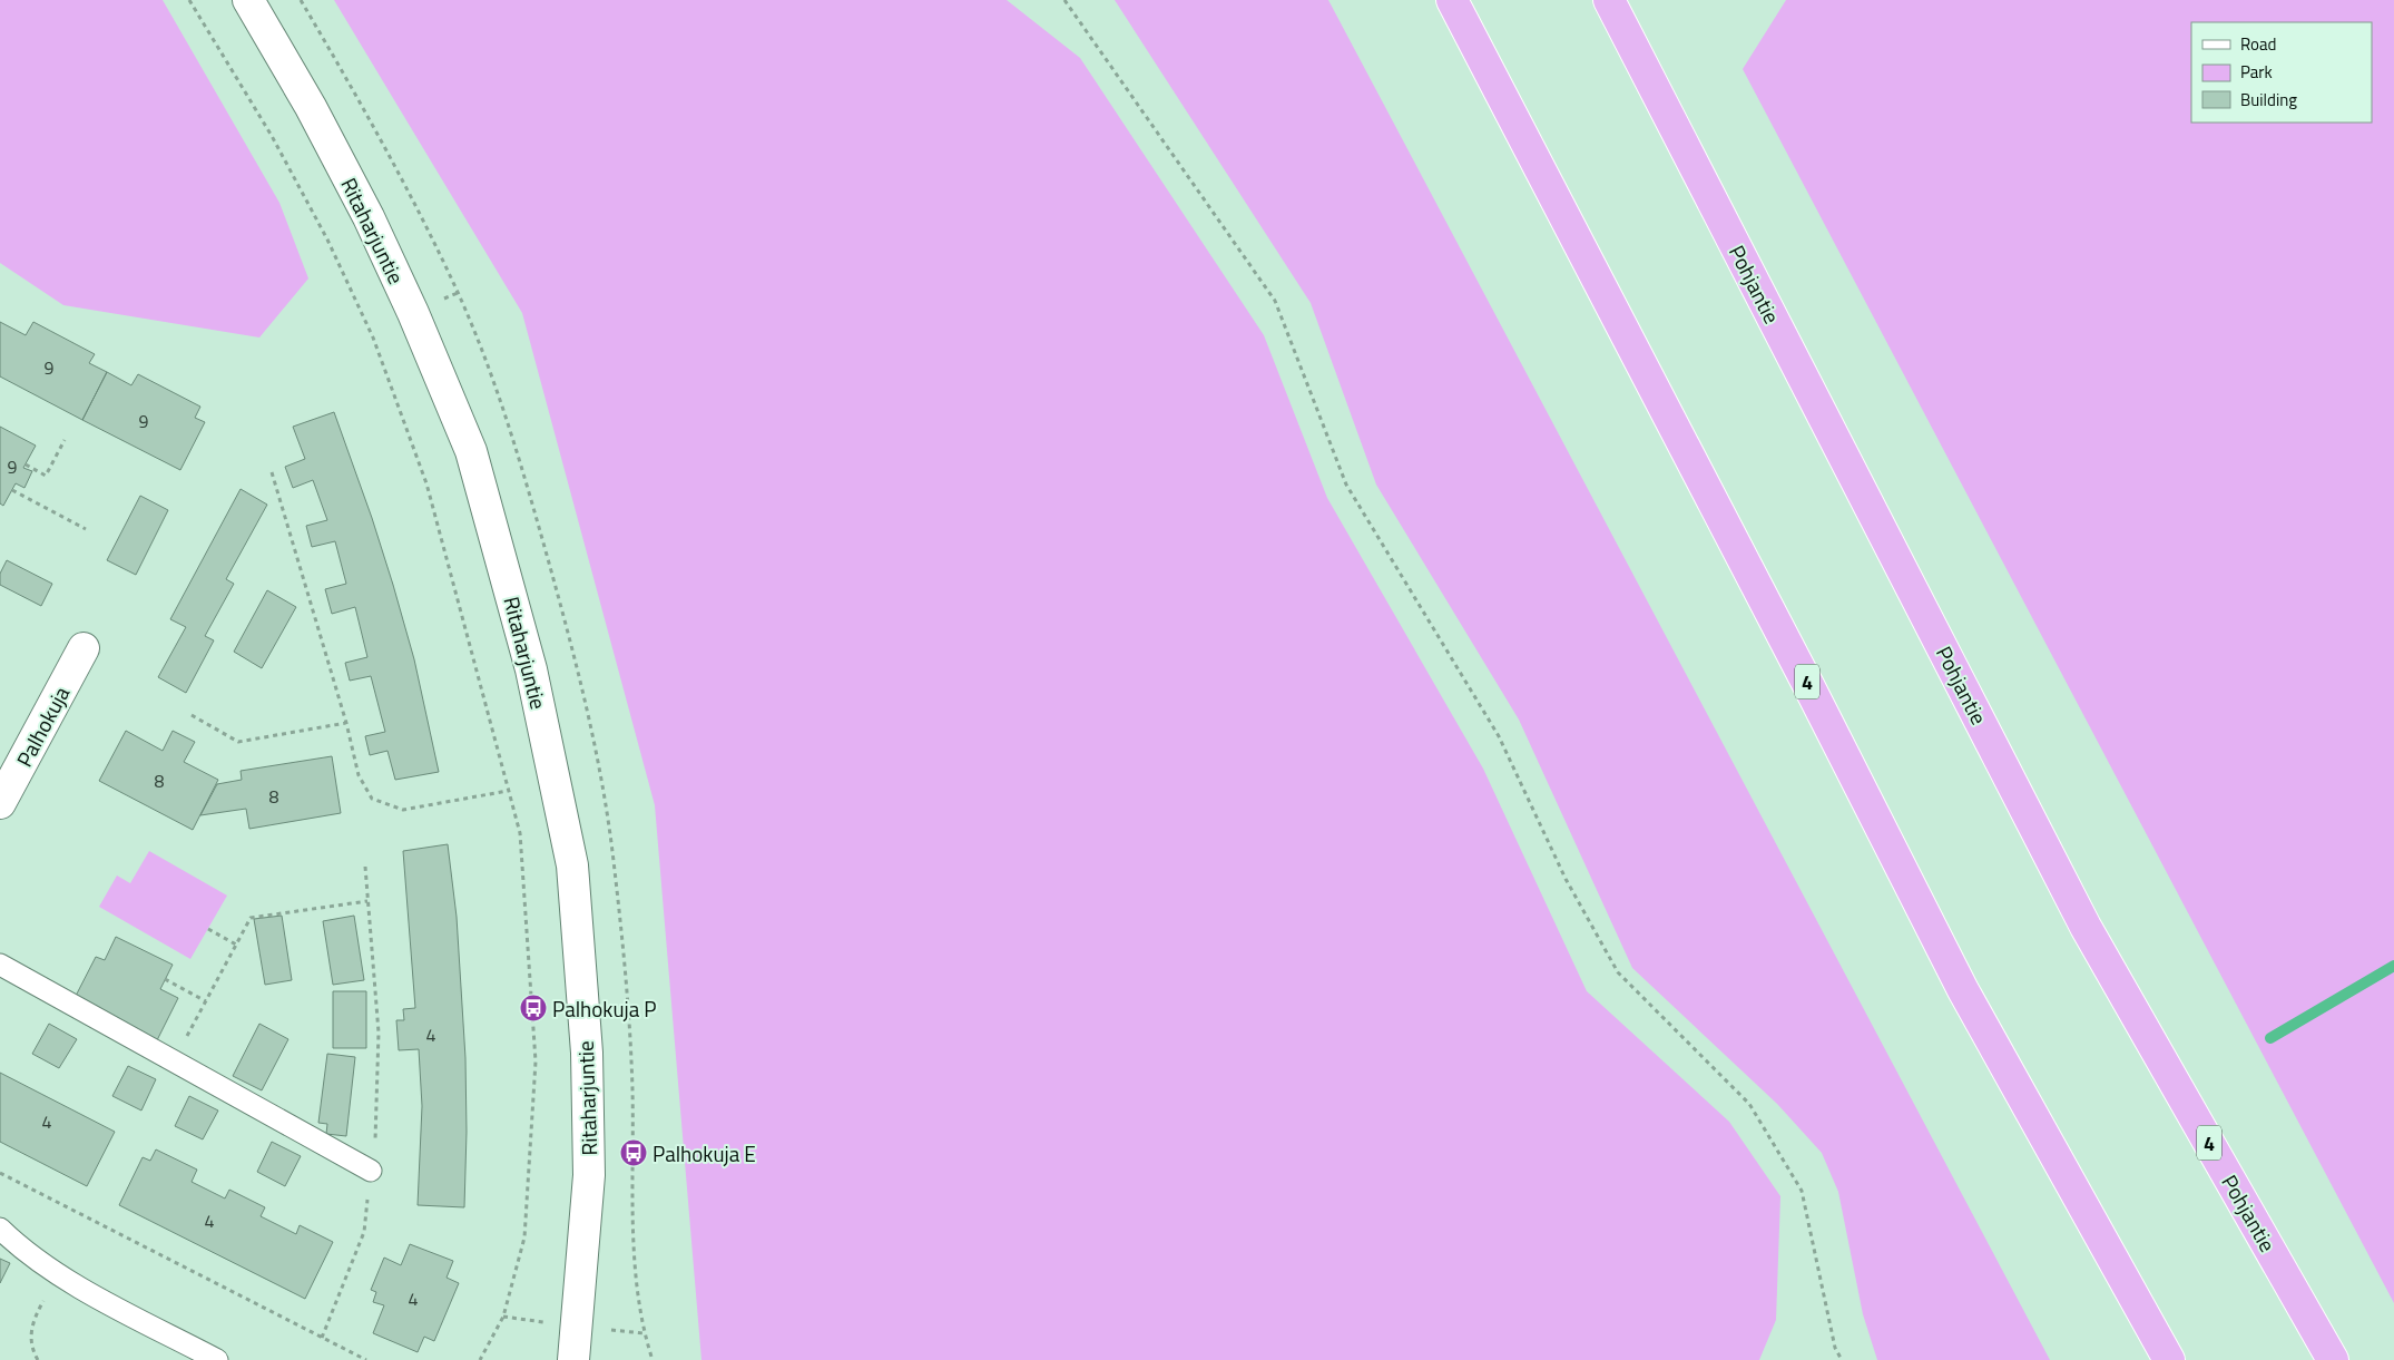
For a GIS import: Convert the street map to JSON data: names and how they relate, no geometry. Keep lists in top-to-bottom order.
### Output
{
  "streets": {
    "highway": ["Pohjantie", "4"],
    "street": ["Ritaharjuntie", "Palhokuja"]
  },
  "places": {
    "bus stop": ["Palhokuja P", "Palhokuja E"]
  },
  "house_numbers": [
    "9",
    "9",
    "9",
    "8",
    "8",
    "4",
    "4",
    "4",
    "4"
  ],
  "legend": ["Road", "Park", "Building"]
}
